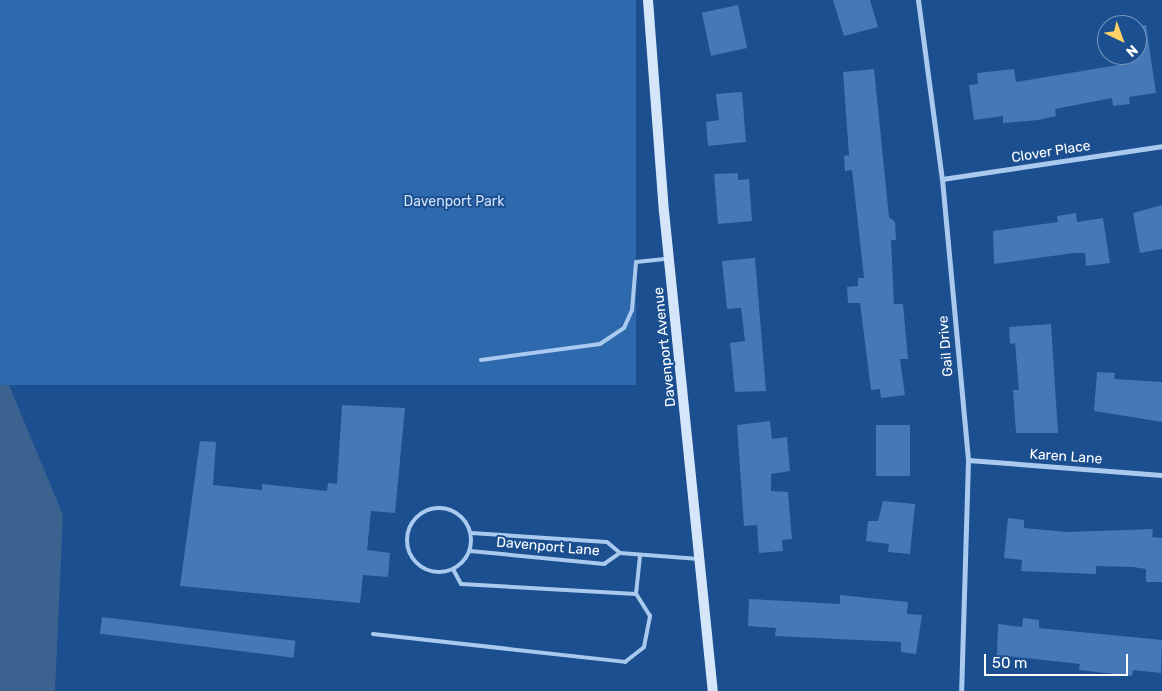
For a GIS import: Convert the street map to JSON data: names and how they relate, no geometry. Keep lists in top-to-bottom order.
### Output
{
  "streets": {
    "street": [
      "Clover Place",
      "Gail Drive",
      "Davenport Avenue",
      "Karen Lane"
    ],
    "lane": ["Davenport Lane"]
  },
  "crossings": [
    ["Clover Place", "Gail Drive"],
    ["Gail Drive", "Karen Lane"],
    ["Davenport Avenue", "Davenport Lane"]
  ],
  "parks": ["Davenport Park"],
  "scale_bar": "50 m",
  "north": "bottom right"
}
